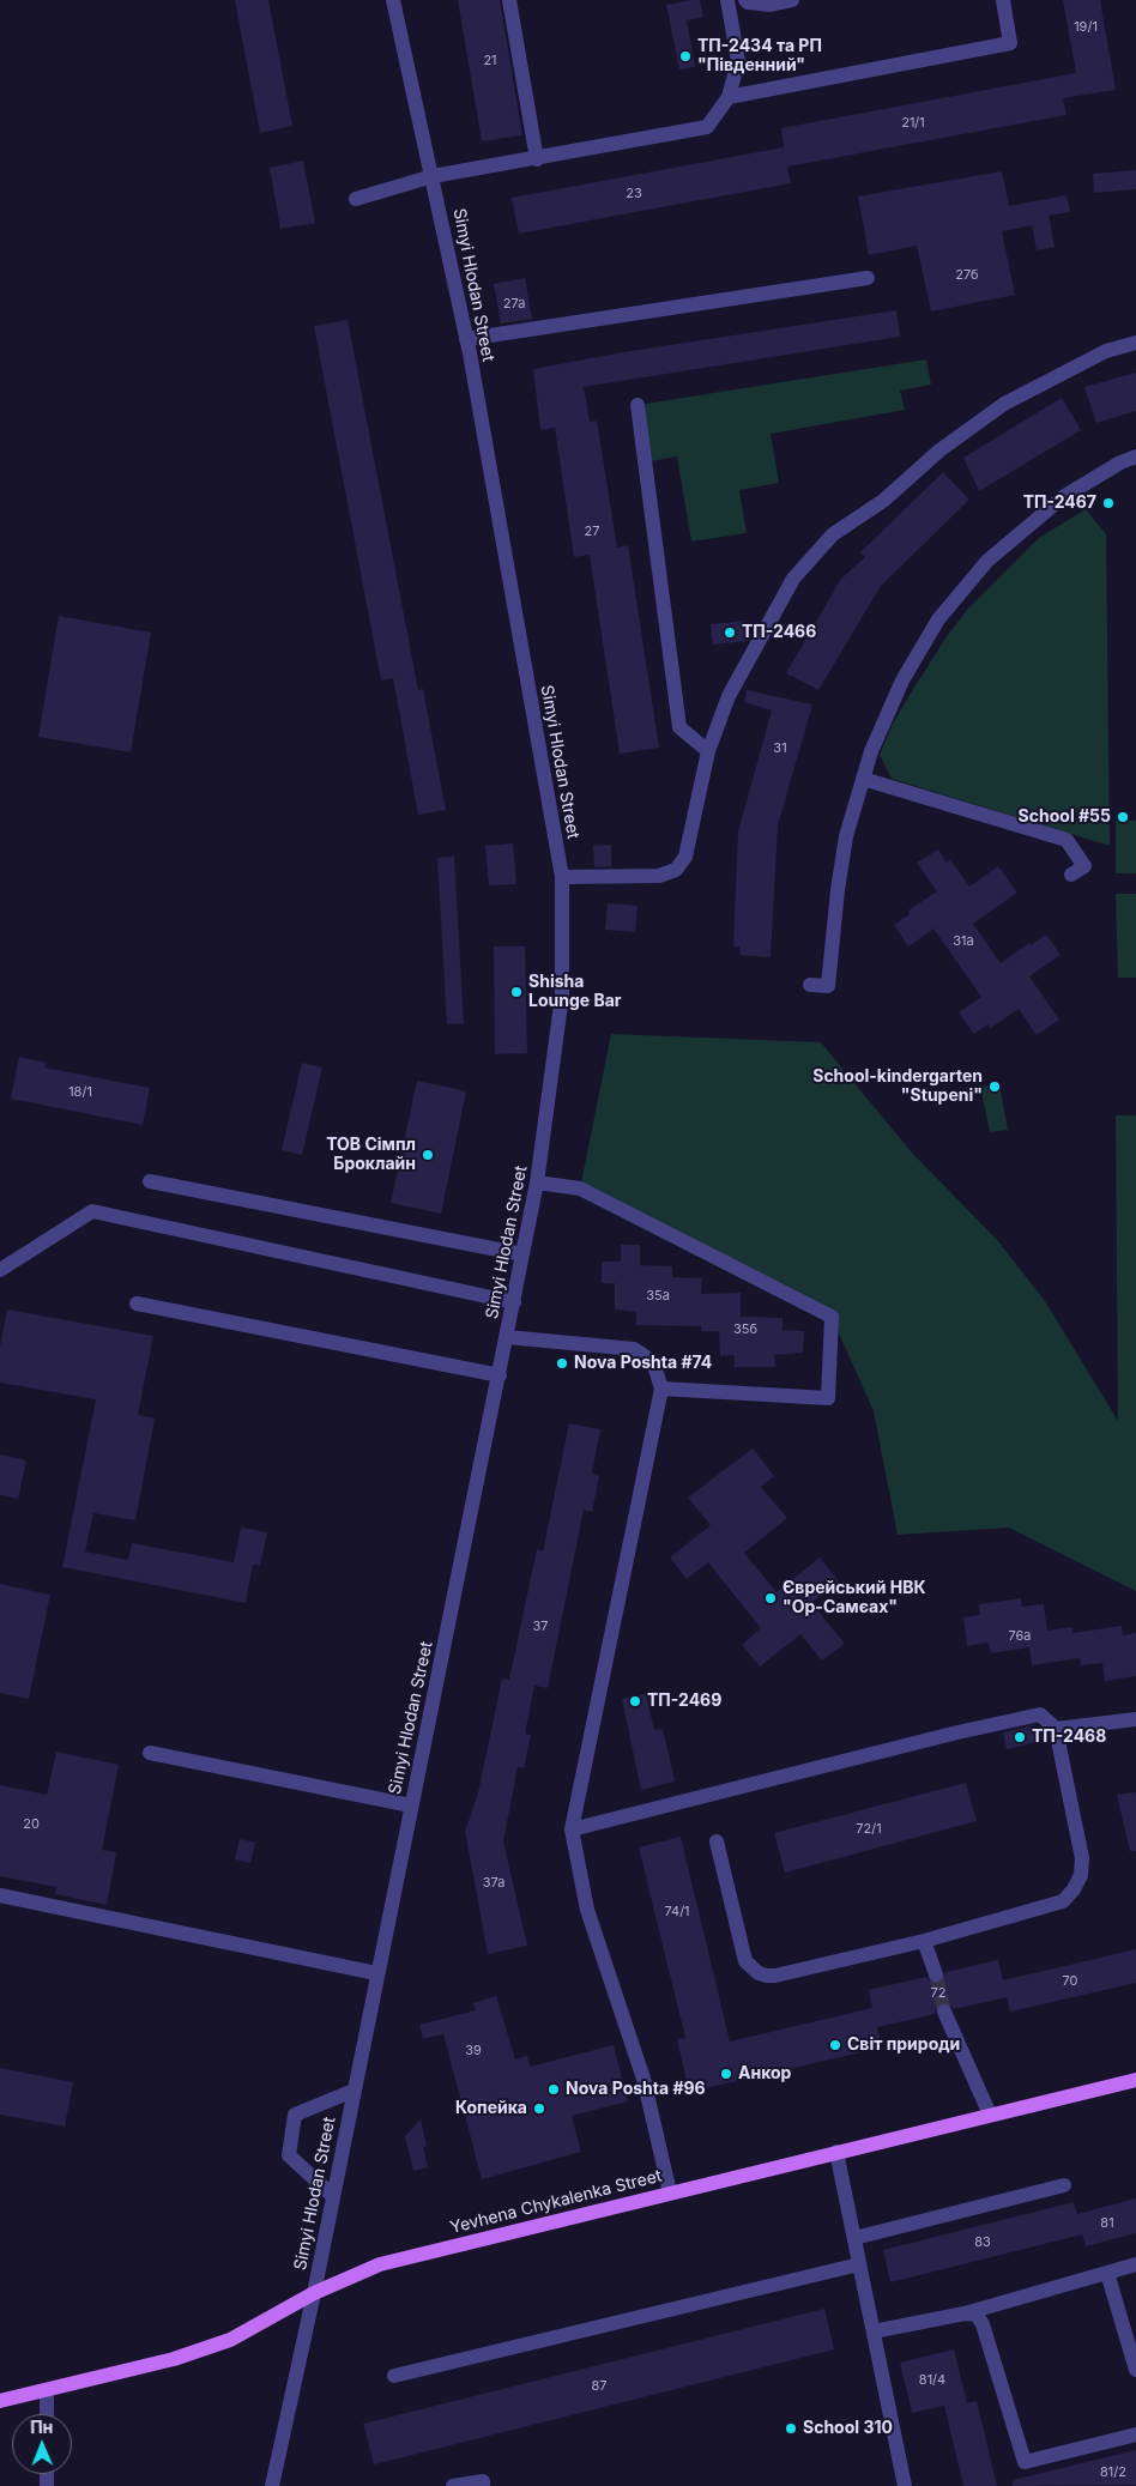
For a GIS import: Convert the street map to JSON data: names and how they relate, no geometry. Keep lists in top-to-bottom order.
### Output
{
  "streets": {
    "main road": ["Yevhena Chykalenka Street"],
    "street": ["Simyi Hlodan Street"]
  },
  "crossings": [
    ["Simyi Hlodan Street", "Yevhena Chykalenka Street"]
  ],
  "places": [
    "ТП-2434 та РП \"Південний\"",
    "ТП-2467",
    "ТП-2466",
    "School #55",
    "Shisha Lounge Bar",
    "School-kindergarten \"Stupeni\"",
    "ТОВ Сімпл Броклайн",
    "Nova Poshta #74",
    "Єврейський НВК \"Ор-Самєах\"",
    "ТП-2469",
    "ТП-2468",
    "Світ природи",
    "Анкор",
    "Nova Poshta #96",
    "Копейка",
    "School 310"
  ],
  "house_numbers": [
    "19/1",
    "21",
    "21/1",
    "23",
    "27б",
    "27а",
    "27",
    "31",
    "31а",
    "18/1",
    "35а",
    "35б",
    "37",
    "76а",
    "20",
    "72/1",
    "37а",
    "74/1",
    "70",
    "72",
    "39",
    "81",
    "83",
    "81/4",
    "87",
    "81/2"
  ],
  "north": "top"
}
